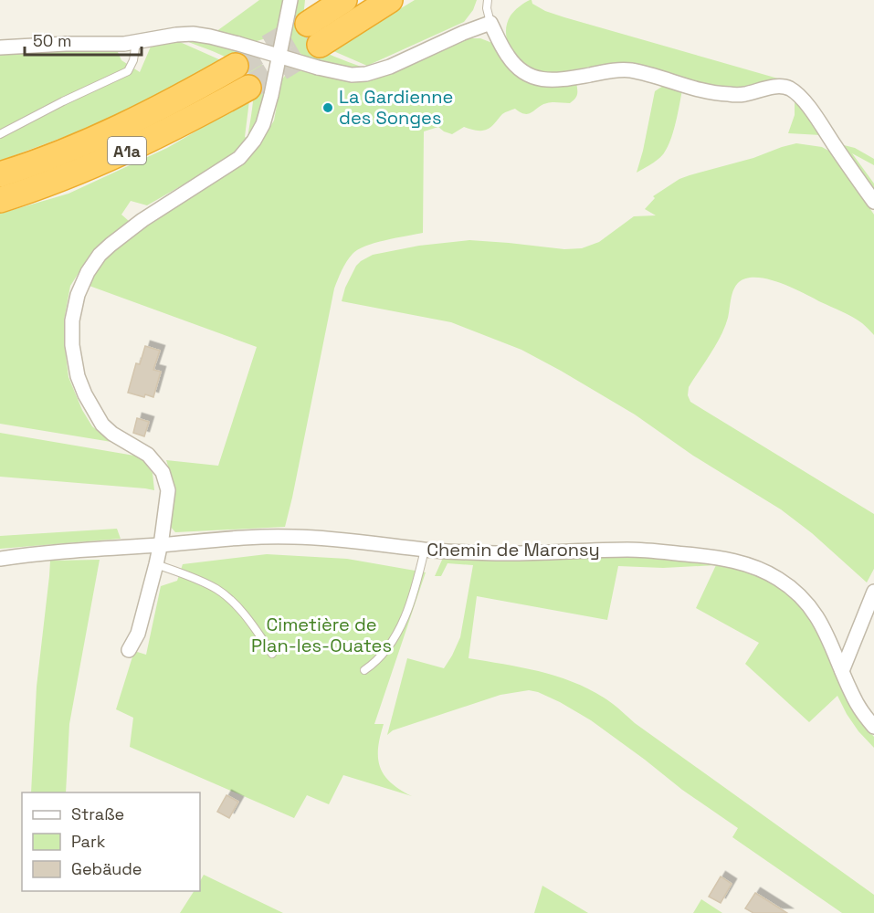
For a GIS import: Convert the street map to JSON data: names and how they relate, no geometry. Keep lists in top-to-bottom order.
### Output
{
  "streets": {
    "highway": ["A1a"],
    "street": ["Chemin de Maronsy"]
  },
  "parks": ["Cimetière de Plan-les-Ouates"],
  "places": ["La Gardienne des Songes"],
  "legend": ["Straße", "Park", "Gebäude"],
  "scale_bar": "50 m"
}
